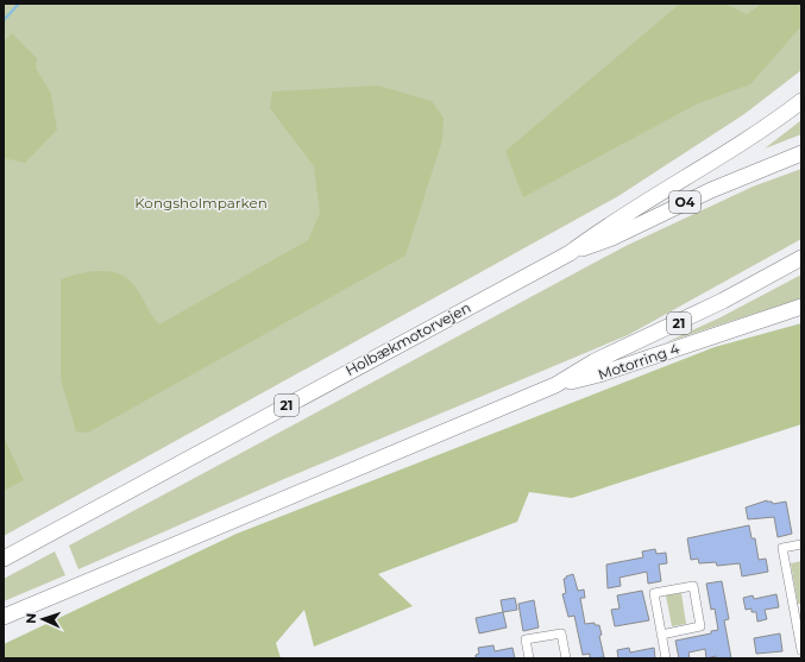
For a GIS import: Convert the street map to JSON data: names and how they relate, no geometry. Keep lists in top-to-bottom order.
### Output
{
  "streets": {
    "highway": [
      "O4",
      "21",
      "Holbækmotorvejen",
      "Motorring 4"
    ]
  },
  "crossings": [
    ["O4", "Holbækmotorvejen"],
    ["21", "Motorring 4"]
  ],
  "parks": ["Kongsholmparken"],
  "north": "left"
}
